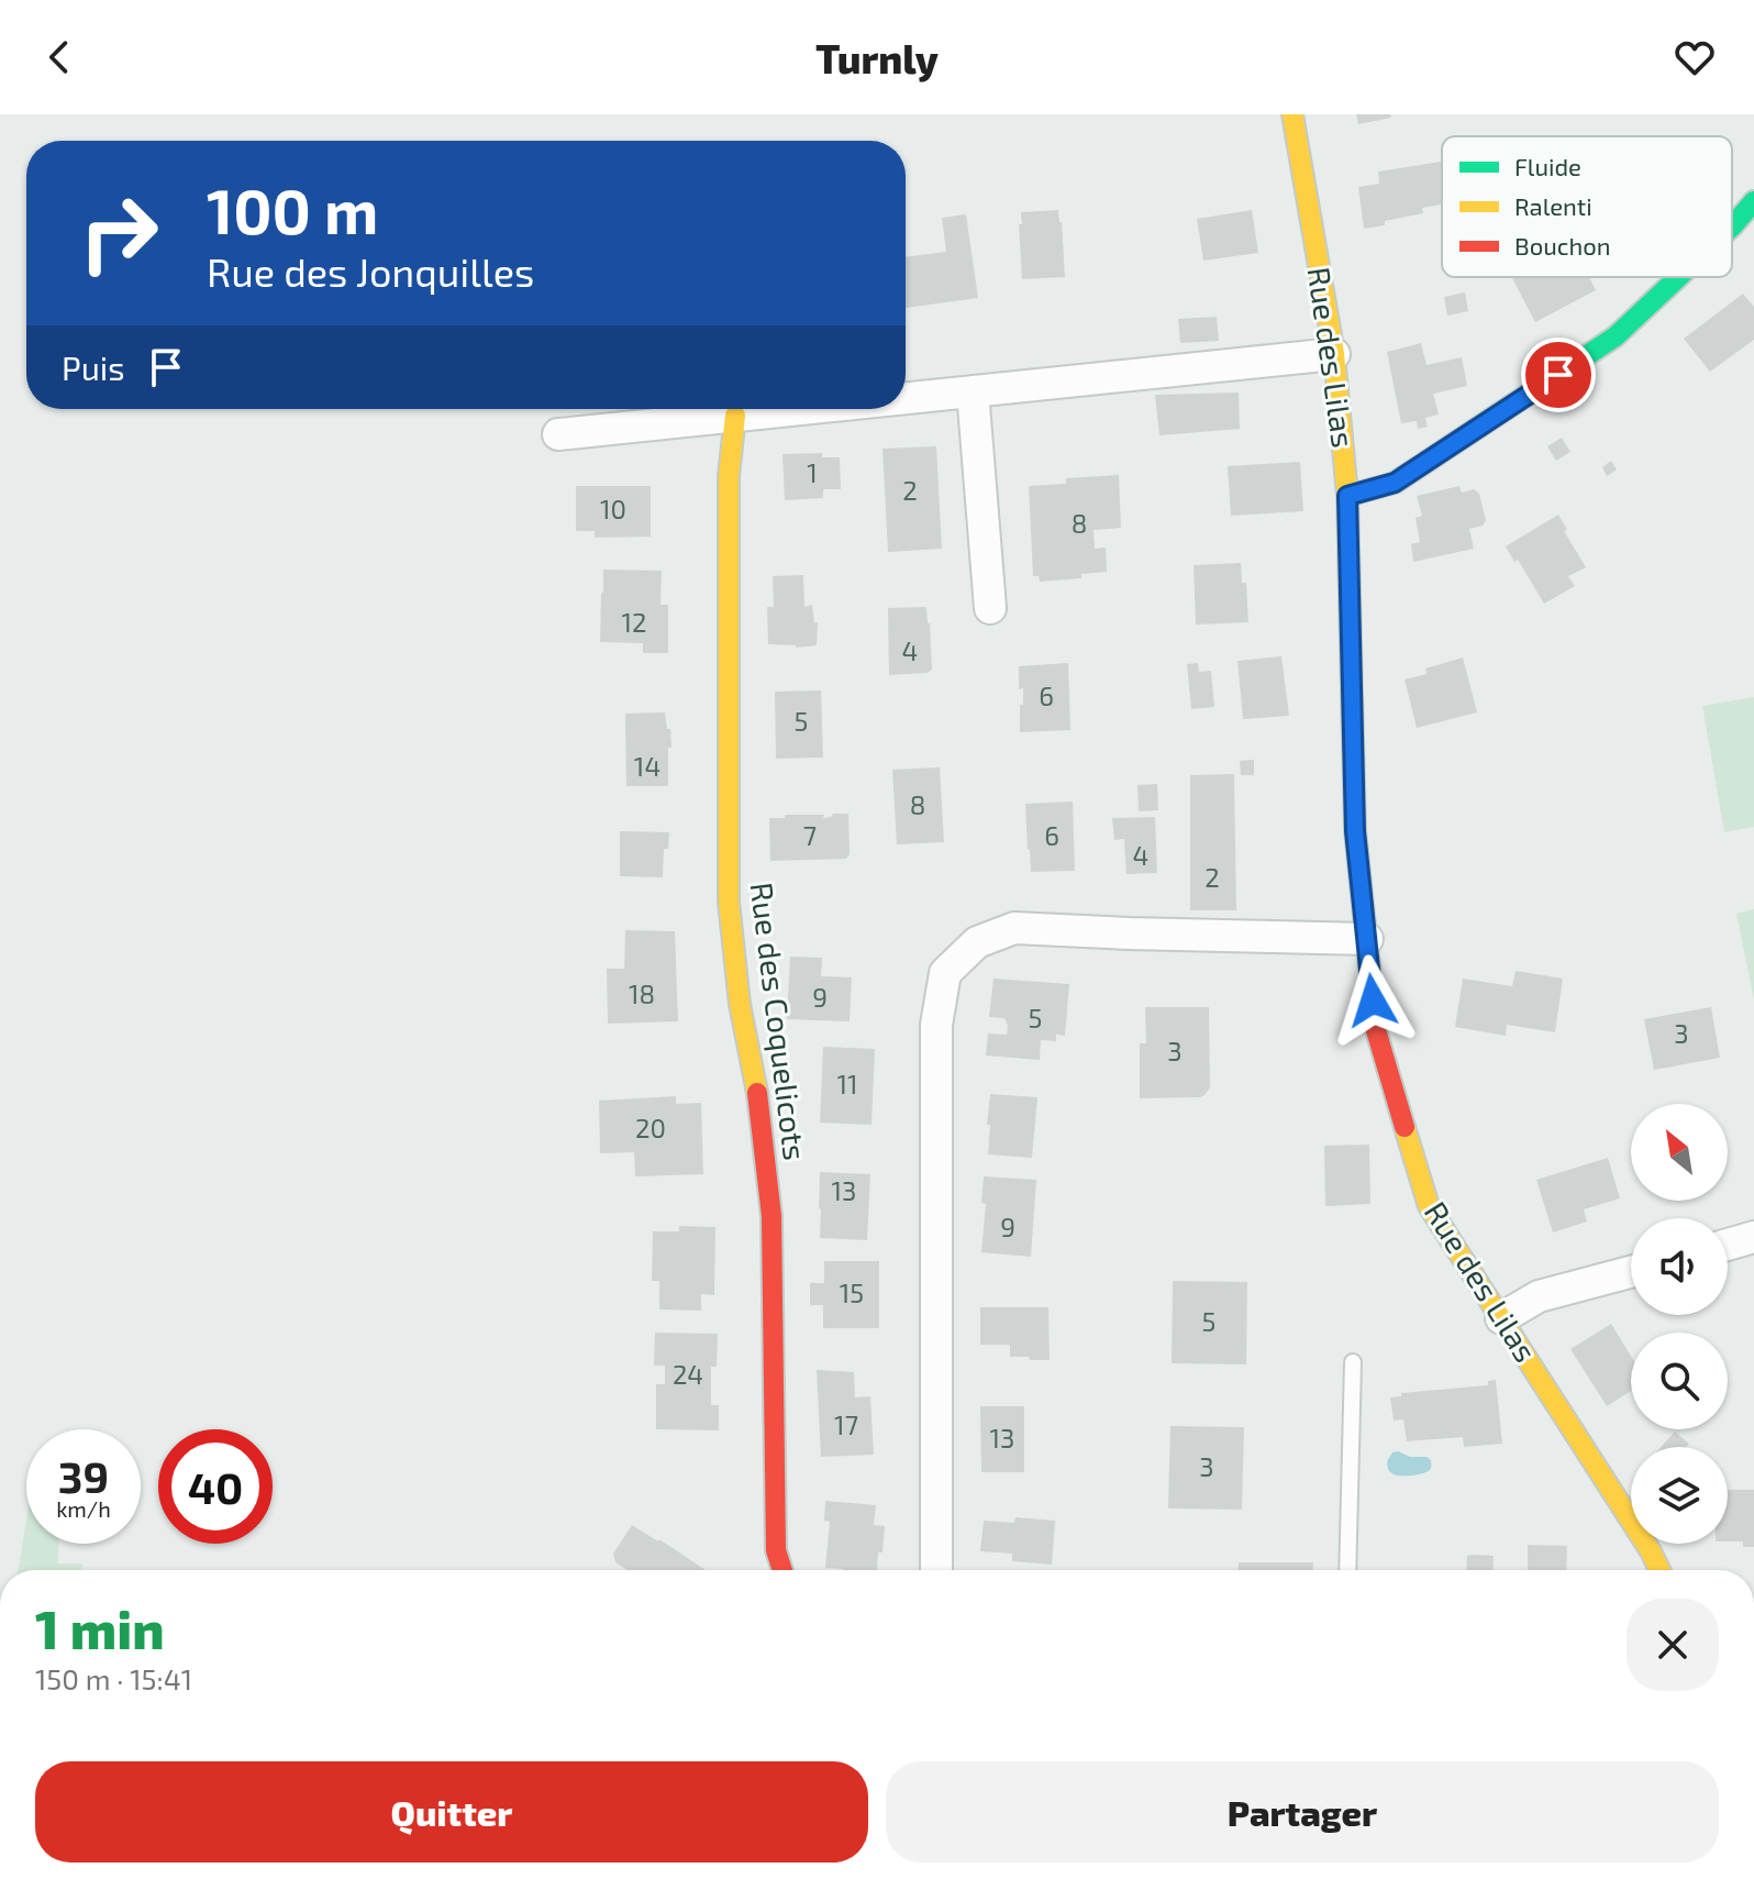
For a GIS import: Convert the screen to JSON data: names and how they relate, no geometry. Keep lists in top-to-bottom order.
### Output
{
  "streets": {
    "street": ["Rue des Lilas", "Rue des Coquelicots"]
  },
  "house_numbers": [
    "1",
    "2",
    "10",
    "8",
    "12",
    "4",
    "6",
    "5",
    "14",
    "8",
    "7",
    "6",
    "4",
    "2",
    "18",
    "9",
    "5",
    "3",
    "3",
    "11",
    "20",
    "13",
    "9",
    "15",
    "5",
    "24",
    "17",
    "13",
    "3"
  ],
  "legend": ["Fluide", "Ralenti", "Bouchon"],
  "north": "top left",
  "page": {
    "header": "Turnly",
    "turn": ["100 m", "Rue des Jonquilles"],
    "then": "Puis",
    "speed": "39 km/h",
    "limit": "40",
    "heading": ["1 min", "150 m · 15:41"],
    "buttons": ["Quitter", "Partager"]
  }
}
